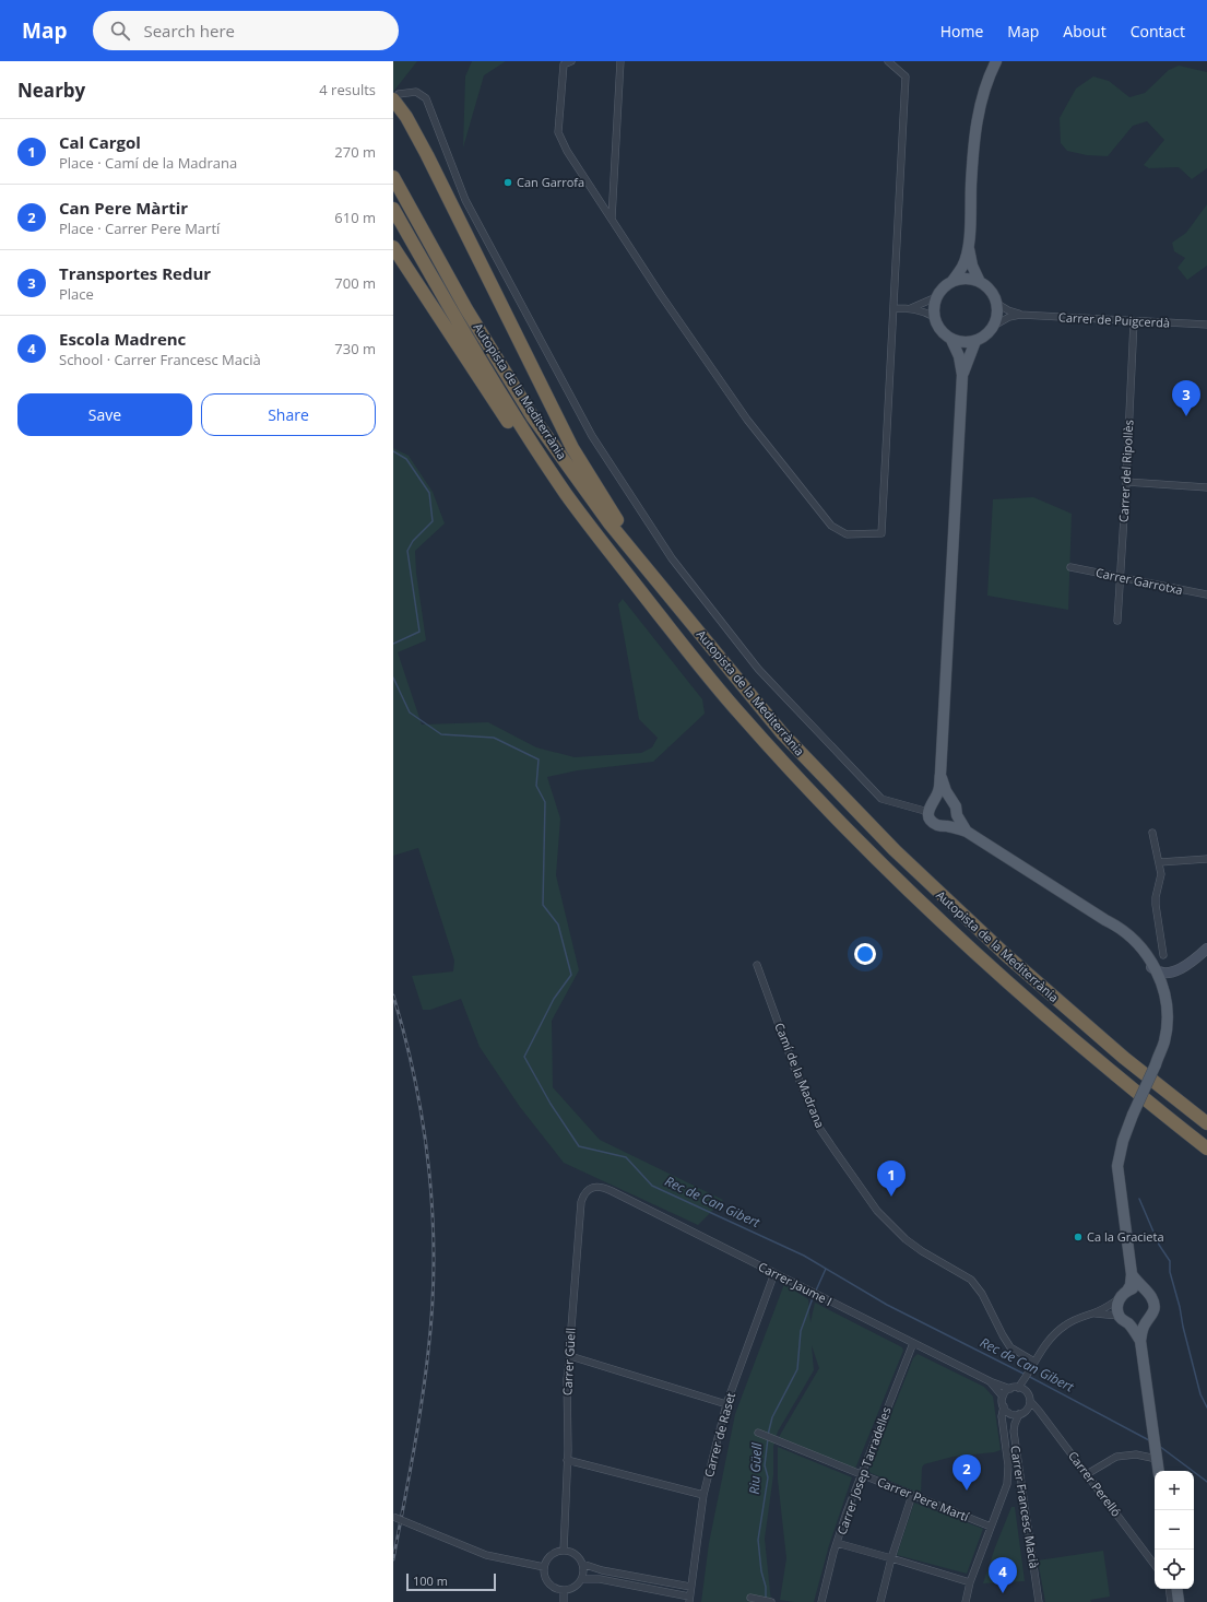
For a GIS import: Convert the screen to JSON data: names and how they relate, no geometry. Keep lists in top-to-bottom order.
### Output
{
  "streets": {
    "highway": ["Autopista de la Mediterrània"],
    "street": [
      "Carrer de Puigcerdà",
      "Carrer del Ripollès",
      "Carrer Garrotxa",
      "Camí de la Madrana",
      "Carrer Jaume I",
      "Carrer Güell",
      "Carrer de Raset",
      "Carrer Josep Tarradelles",
      "Carrer Perelló",
      "Carrer Pere Martí",
      "Carrer Francesc Macià"
    ]
  },
  "crossings": [
    ["Carrer de Puigcerdà", "Carrer del Ripollès"],
    ["Carrer del Ripollès", "Carrer Garrotxa"],
    ["Carrer Jaume I", "Carrer Güell"],
    ["Carrer Jaume I", "Carrer de Raset"],
    ["Carrer Jaume I", "Carrer Josep Tarradelles"],
    ["Carrer Jaume I", "Carrer Perelló"],
    ["Carrer Jaume I", "Carrer Francesc Macià"],
    ["Carrer Josep Tarradelles", "Carrer Pere Martí"],
    ["Carrer Perelló", "Carrer Francesc Macià"]
  ],
  "water": ["Rec de Can Gibert", "Riu Güell"],
  "places": ["Can Garrofa", "Ca la Gracieta"],
  "scale_bar": "100 m",
  "page": {
    "header": "Map",
    "search": "Search here",
    "nav": [
      "Home",
      "Map",
      "About",
      "Contact"
    ],
    "heading": ["Nearby", "4 results"],
    "list": [
      {
        "mark": "1",
        "name": "Cal Cargol",
        "note": "Place · Camí de la Madrana",
        "value": "270 m"
      },
      {
        "mark": "2",
        "name": "Can Pere Màrtir",
        "note": "Place · Carrer Pere Martí",
        "value": "610 m"
      },
      {
        "mark": "3",
        "name": "Transportes Redur",
        "note": "Place",
        "value": "700 m"
      },
      {
        "mark": "4",
        "name": "Escola Madrenc",
        "note": "School · Carrer Francesc Macià",
        "value": "730 m"
      }
    ],
    "buttons": ["Save", "Share"],
    "pins": [
      "3",
      "1",
      "2",
      "4"
    ],
    "map_buttons": ["+", "−"],
    "scale": "100 m"
  }
}
